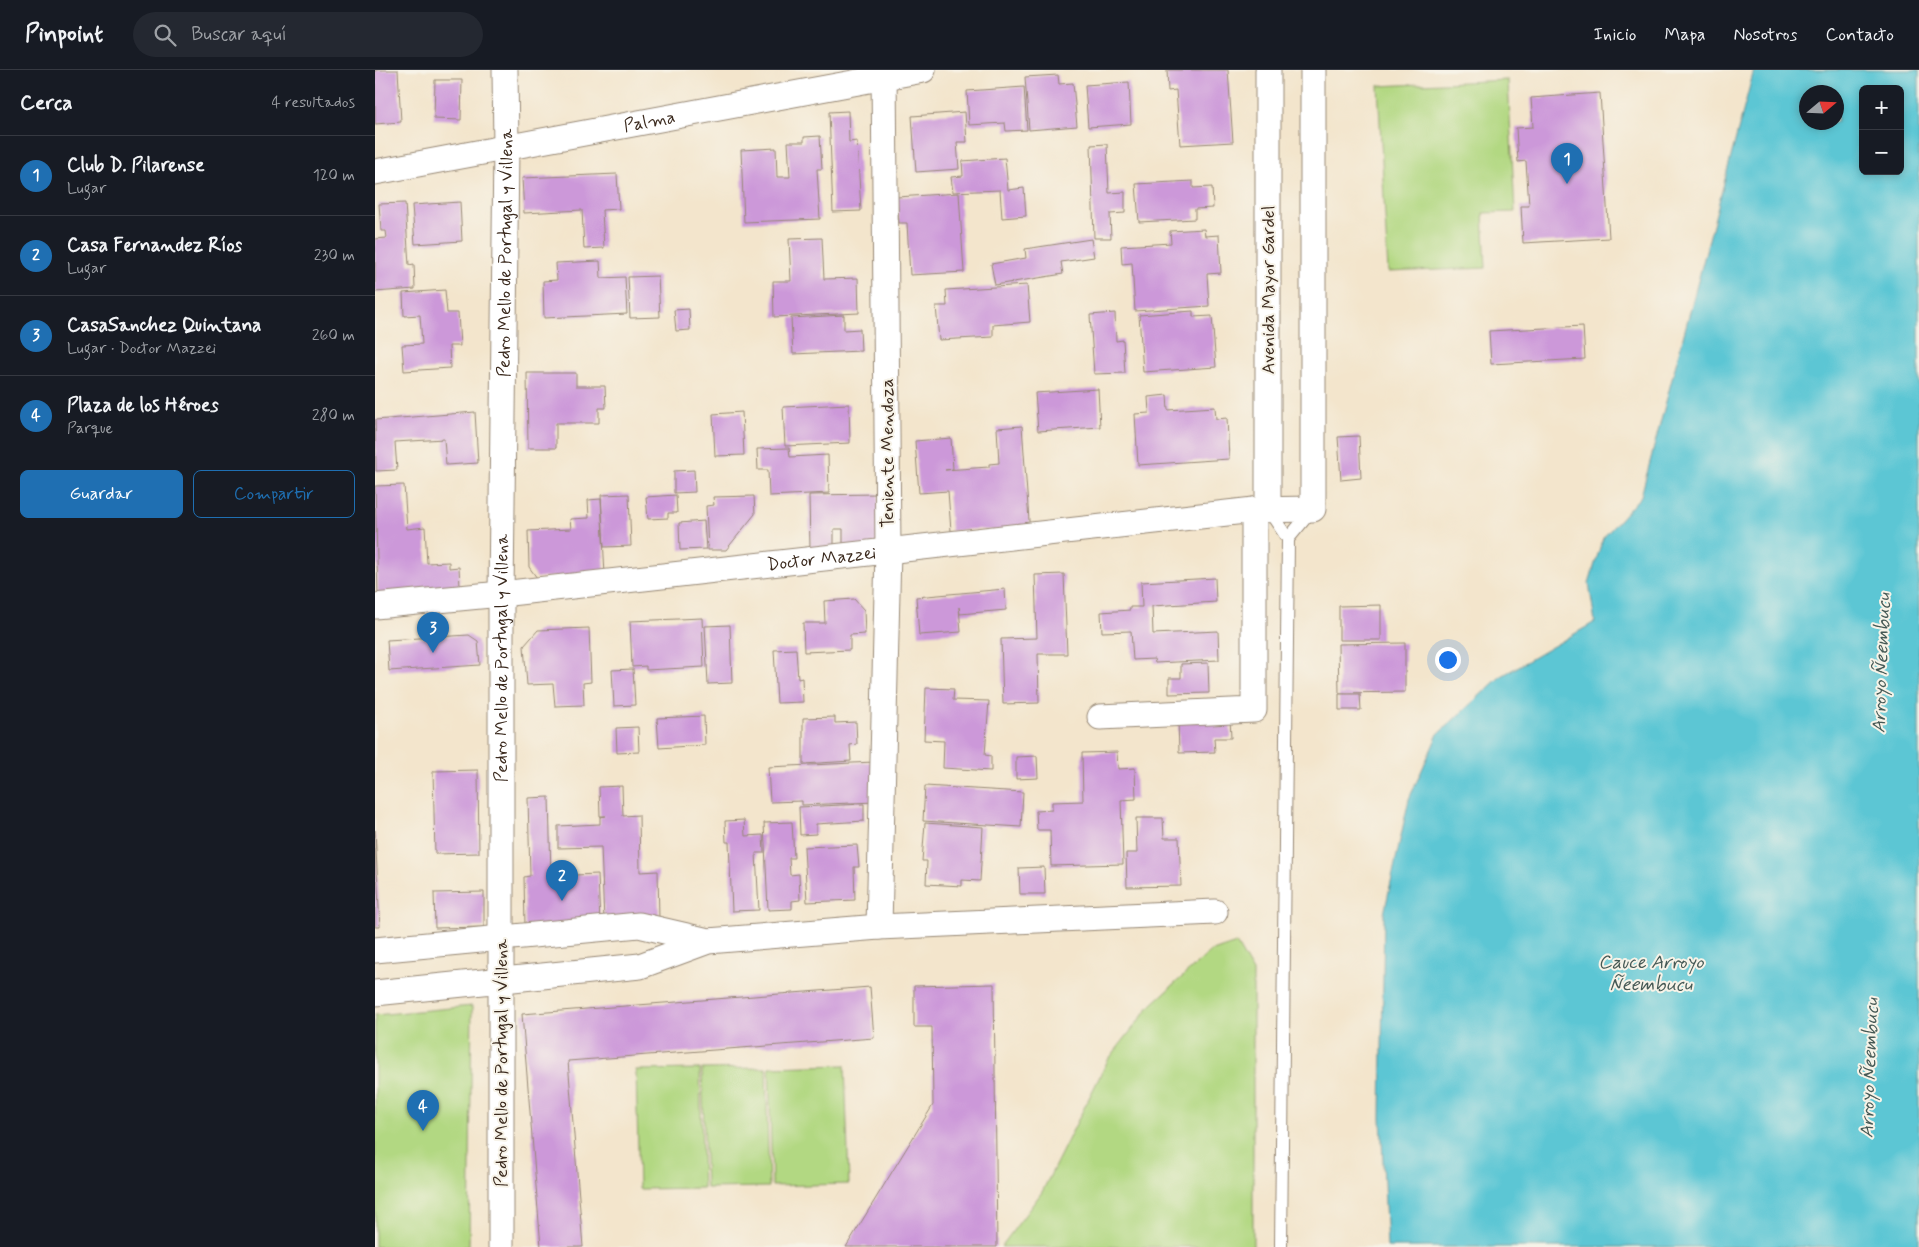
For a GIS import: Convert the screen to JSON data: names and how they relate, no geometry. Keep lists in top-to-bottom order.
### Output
{
  "streets": {
    "street": [
      "Palma",
      "Pedro Mello de Portugal y Villena",
      "Avenida Mayor Gardel",
      "Teniente Mendoza",
      "Doctor Mazzei"
    ]
  },
  "crossings": [
    ["Palma", "Pedro Mello de Portugal y Villena"],
    ["Palma", "Teniente Mendoza"],
    ["Pedro Mello de Portugal y Villena", "Doctor Mazzei"],
    ["Avenida Mayor Gardel", "Doctor Mazzei"],
    ["Teniente Mendoza", "Doctor Mazzei"]
  ],
  "water": ["Arroyo Ñeembucu", "Cauce Arroyo Ñeembucu"],
  "north": "right",
  "page": {
    "header": "Pinpoint",
    "search": "Buscar aquí",
    "nav": [
      "Inicio",
      "Mapa",
      "Nosotros",
      "Contacto"
    ],
    "heading": ["Cerca", "4 resultados"],
    "map_buttons": ["+", "−"],
    "list": [
      {
        "mark": "1",
        "name": "Club D. Pilarense",
        "note": "Lugar",
        "value": "120 m"
      },
      {
        "mark": "2",
        "name": "Casa Fernandez Ríos",
        "note": "Lugar",
        "value": "230 m"
      },
      {
        "mark": "3",
        "name": "CasaSanchez Quintana",
        "note": "Lugar · Doctor Mazzei",
        "value": "260 m"
      },
      {
        "mark": "4",
        "name": "Plaza de los Héroes",
        "note": "Parque",
        "value": "280 m"
      }
    ],
    "pins": [
      "1",
      "3",
      "2",
      "4"
    ],
    "buttons": ["Guardar", "Compartir"]
  }
}
